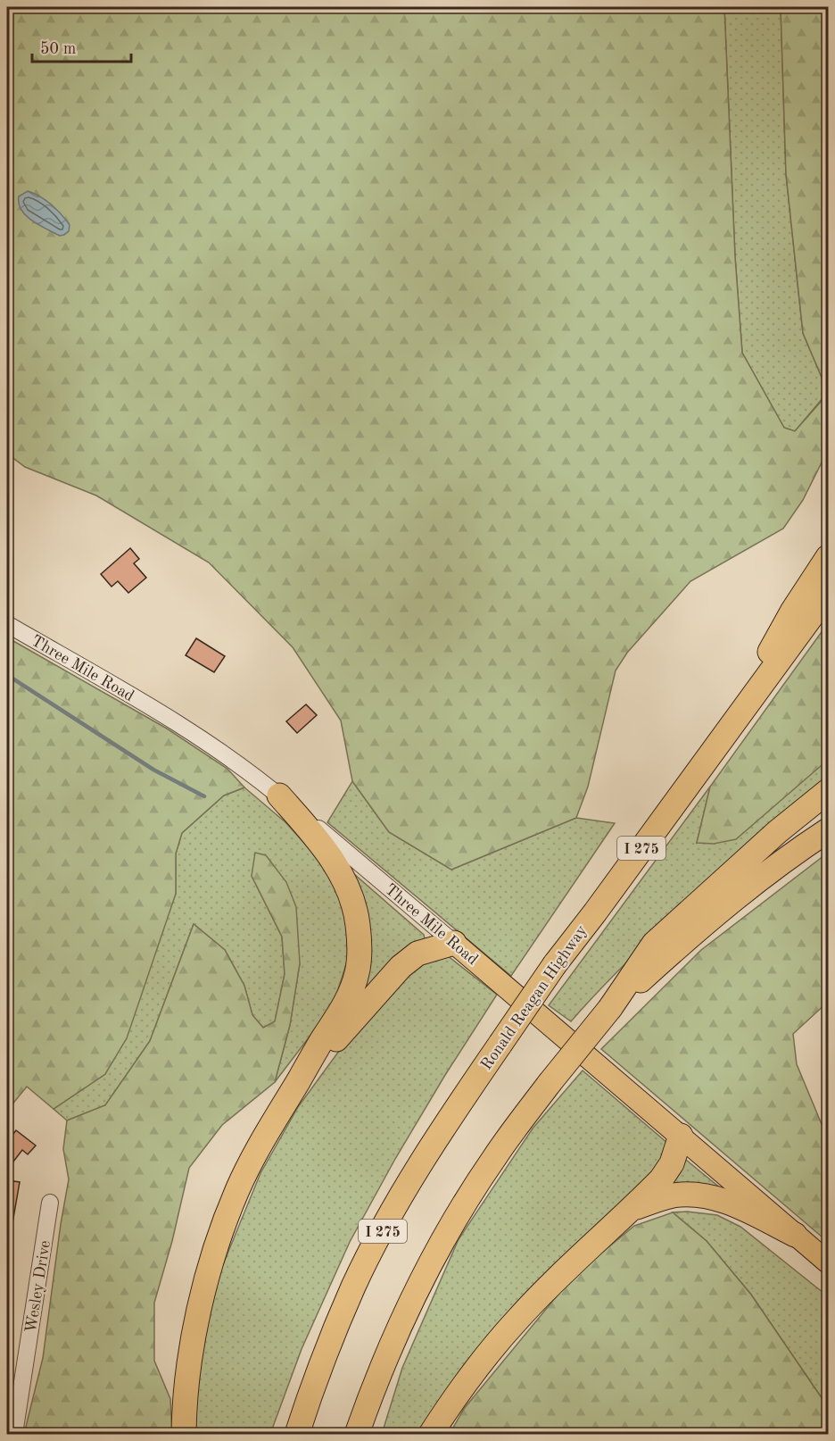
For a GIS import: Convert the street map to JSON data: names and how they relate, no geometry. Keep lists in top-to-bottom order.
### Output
{
  "streets": {
    "highway": ["I 275", "Ronald Reagan Highway"],
    "main road": ["Three Mile Road"],
    "street": ["Wesley Drive"]
  },
  "scale_bar": "50 m"
}
